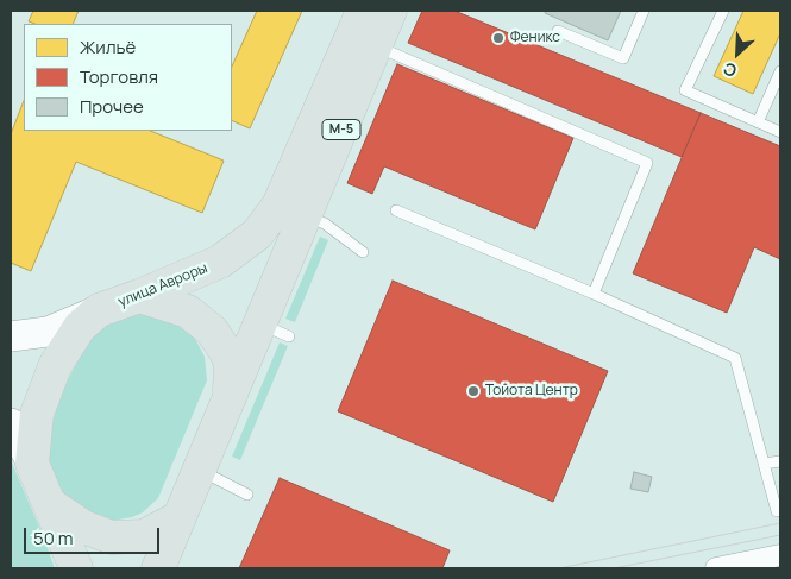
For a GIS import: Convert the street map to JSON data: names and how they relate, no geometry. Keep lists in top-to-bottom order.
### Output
{
  "streets": {
    "main road": ["М-5", "улица Авроры"]
  },
  "places": ["Феникс", "Тойота Центр"],
  "legend": ["Жильё", "Торговля", "Прочее"],
  "scale_bar": "50 m",
  "north": "bottom left"
}
